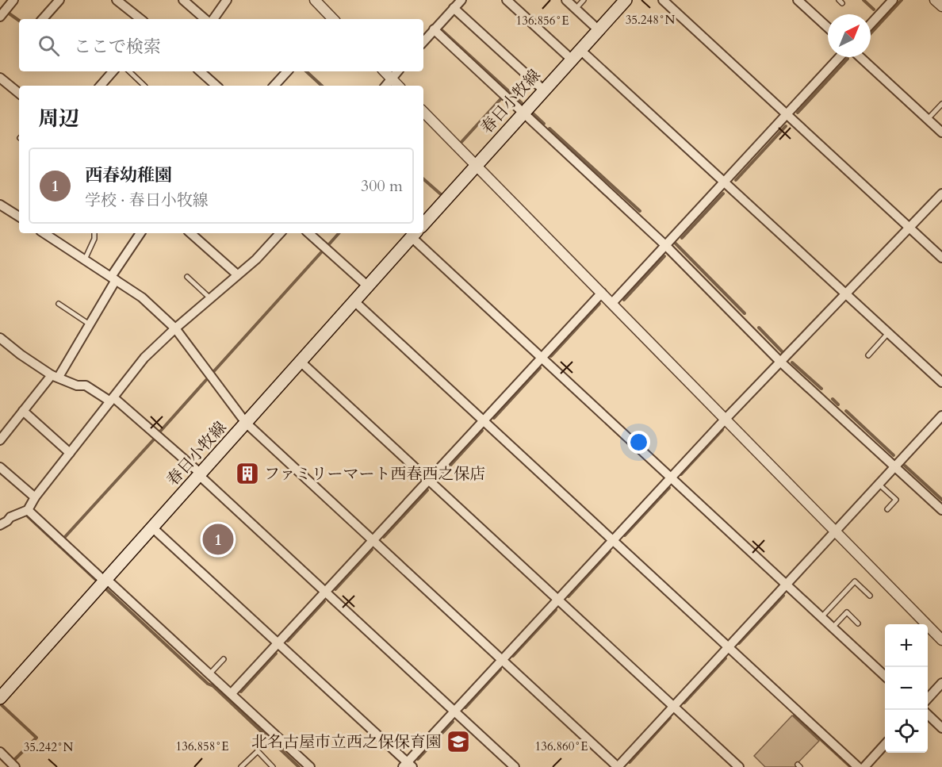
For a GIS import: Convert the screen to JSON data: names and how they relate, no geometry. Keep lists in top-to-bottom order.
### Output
{
  "streets": {
    "main road": ["春日小牧線"]
  },
  "places": {
    "building": ["ファミリーマート西春西之保店"],
    "school or university": ["北名古屋市立西之保保育園"]
  },
  "north": "top right",
  "page": {
    "search": "ここで検索",
    "heading": "周辺",
    "list": [
      {
        "mark": "1",
        "name": "西春幼稚園",
        "note": "学校 · 春日小牧線",
        "value": "300 m"
      }
    ],
    "pins": "1",
    "map_buttons": ["+", "−"]
  },
  "coordinates": [
    "35.248°N",
    "136.856°E",
    "136.858°E",
    "136.860°E",
    "35.242°N"
  ]
}
